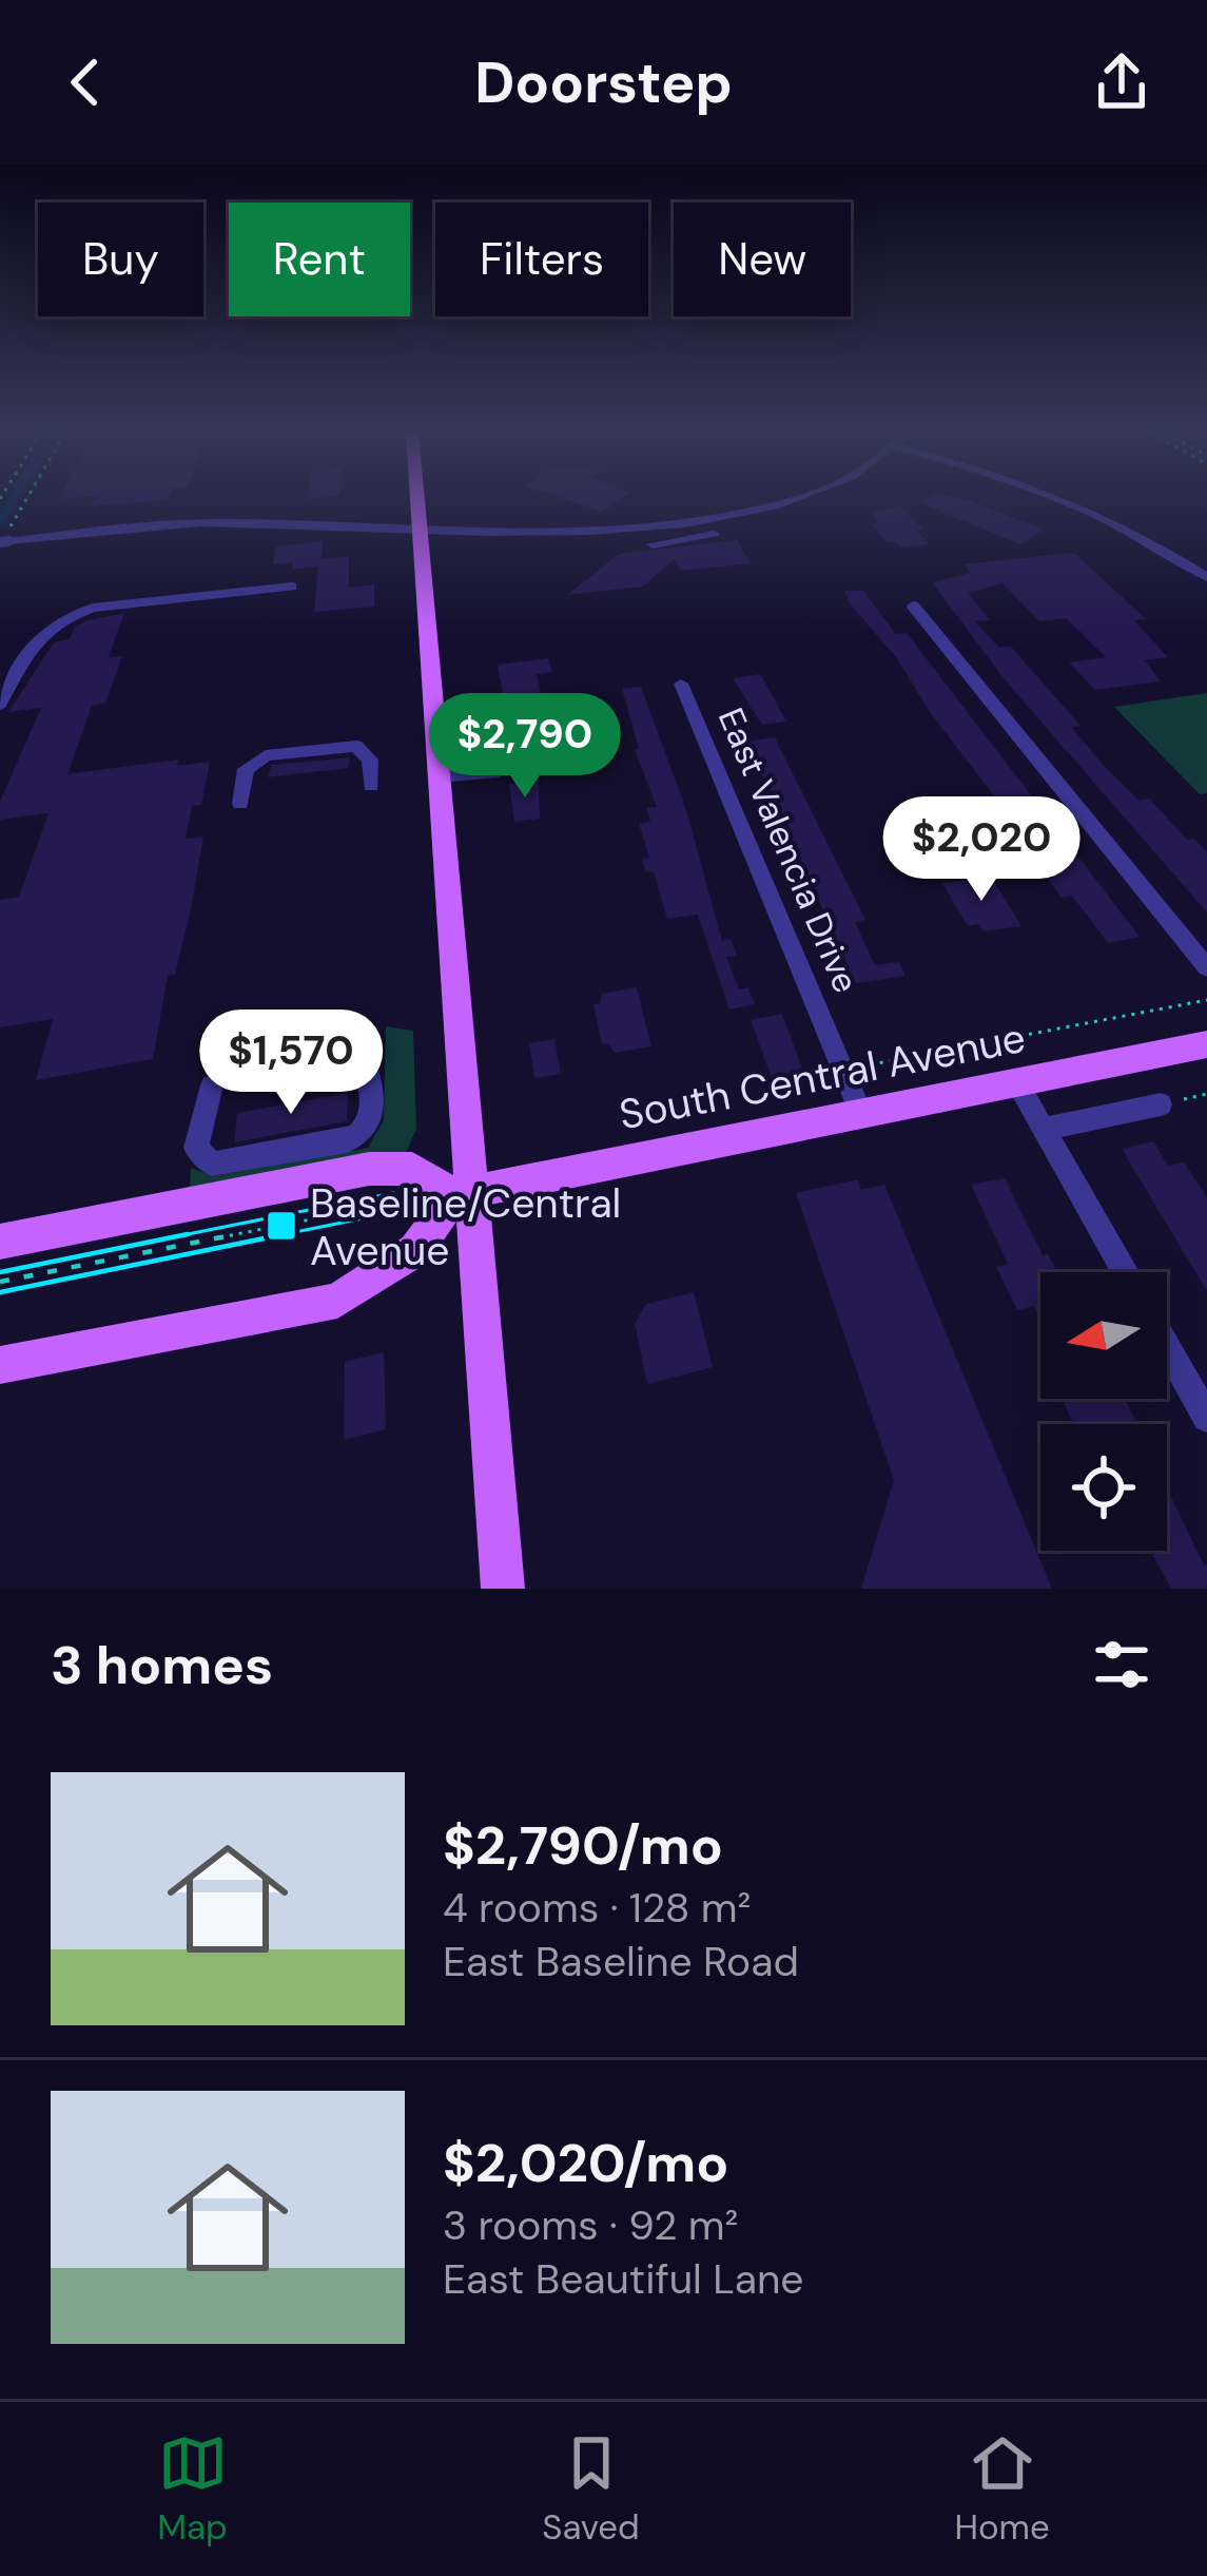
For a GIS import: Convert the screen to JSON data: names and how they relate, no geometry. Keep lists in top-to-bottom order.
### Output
{
  "streets": {
    "main road": ["South Central Avenue"],
    "street": ["East Valencia Drive"]
  },
  "crossings": [
    ["East Valencia Drive", "South Central Avenue"]
  ],
  "places": {
    "transit": ["Baseline/Central Avenue"]
  },
  "north": "left",
  "page": {
    "header": "Doorstep",
    "chip": [
      "Buy",
      "Rent",
      "Filters",
      "New"
    ],
    "price": ["$2,790", "$2,020", "$1,570"],
    "heading": "3 homes",
    "list": [
      {
        "name": "$2,790/mo",
        "note": "4 rooms · 128 m² · East Baseline Road"
      },
      {
        "name": "$2,020/mo",
        "note": "3 rooms · 92 m² · East Beautiful Lane"
      }
    ],
    "tabs": ["Map", "Saved", "Home"]
  }
}
